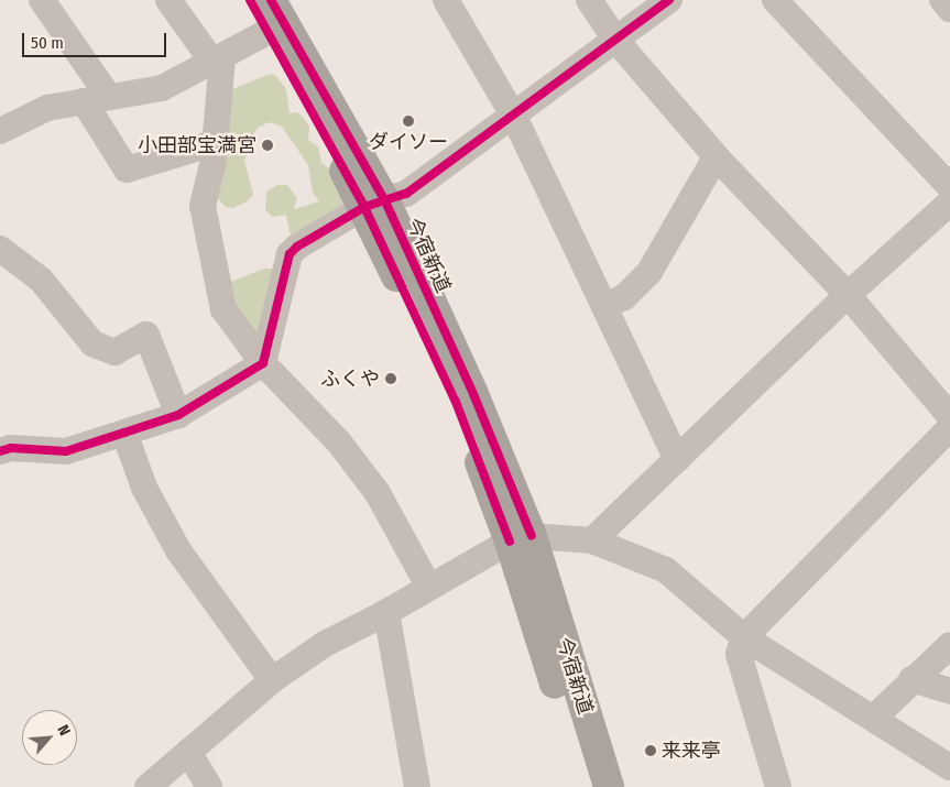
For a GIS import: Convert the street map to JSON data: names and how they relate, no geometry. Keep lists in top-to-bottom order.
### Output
{
  "streets": {
    "highway": ["今宿新道"]
  },
  "places": [
    "ダイソー",
    "小田部宝満宮",
    "ふくや",
    "来来亭"
  ],
  "scale_bar": "50 m",
  "north": "top right"
}
